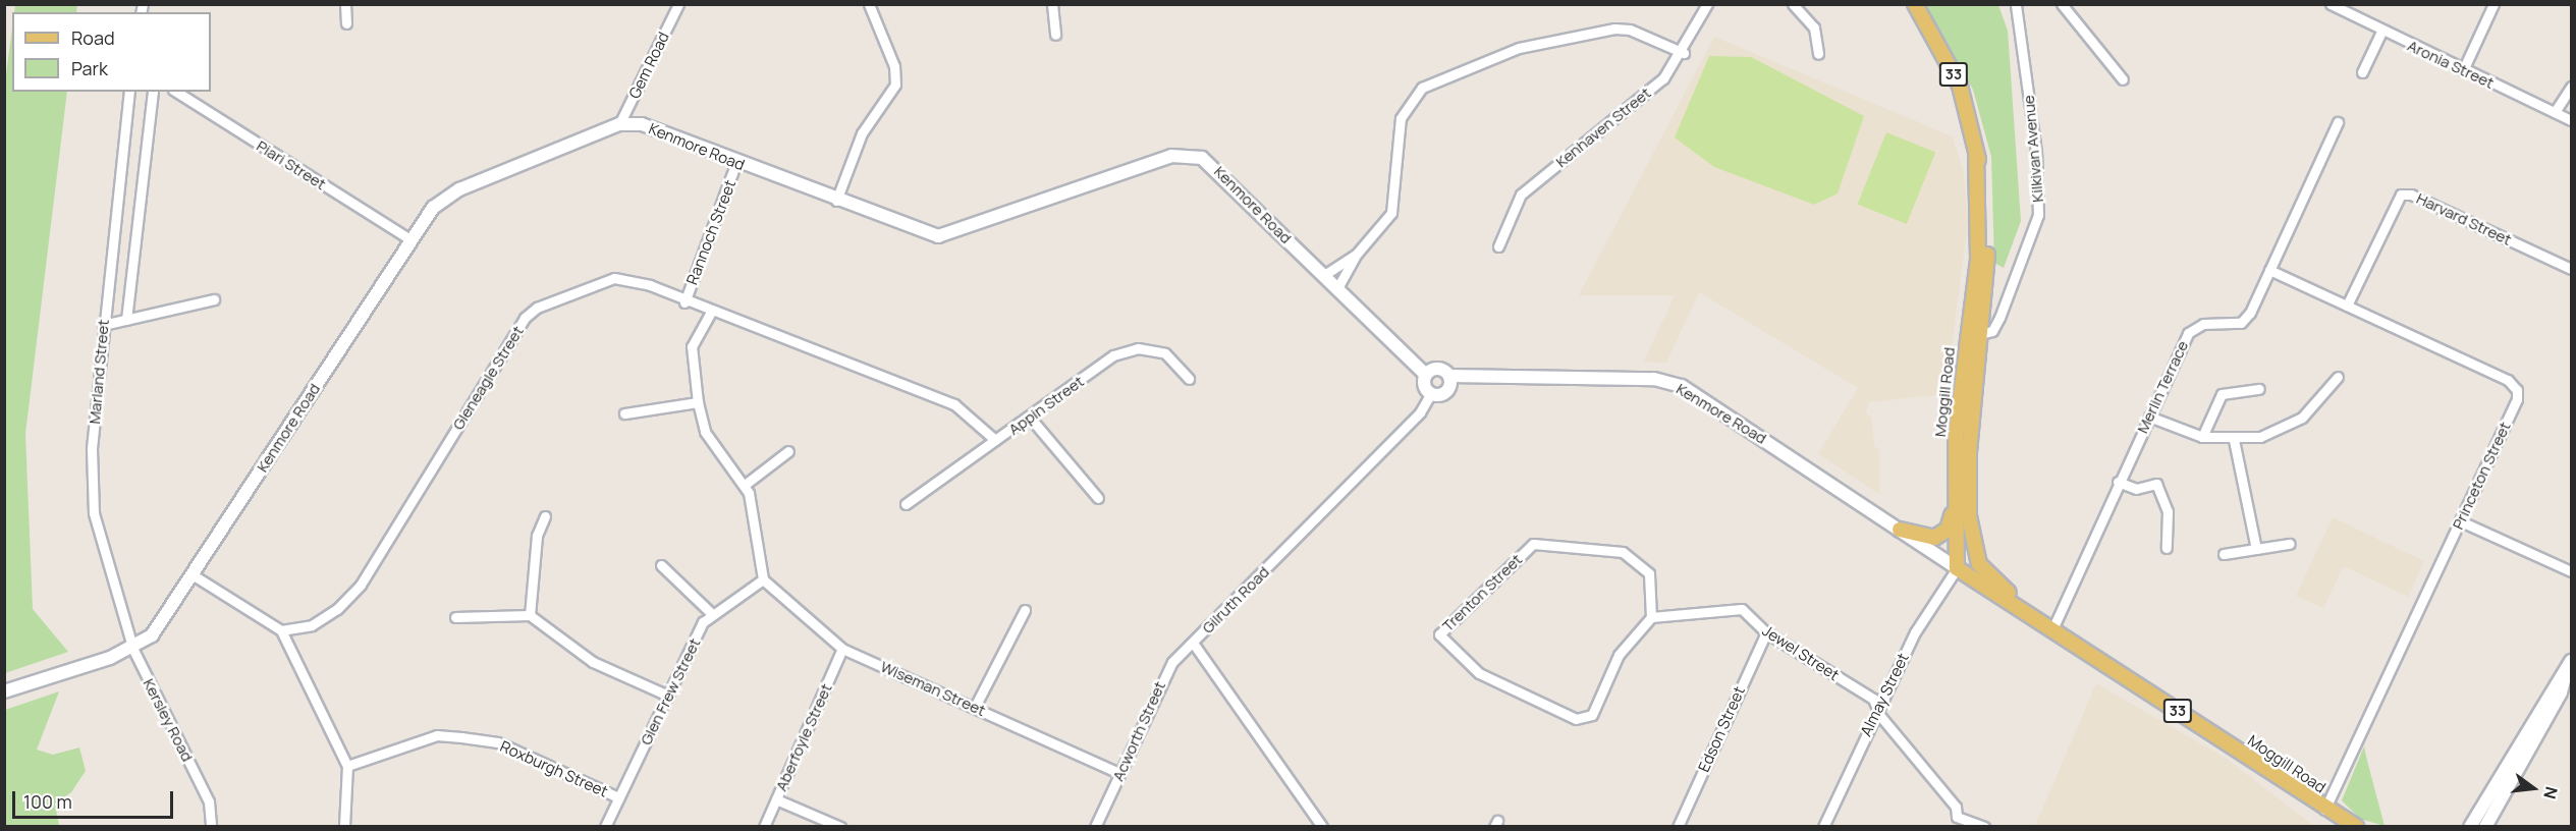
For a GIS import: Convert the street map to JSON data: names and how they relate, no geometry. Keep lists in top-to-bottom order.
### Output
{
  "streets": {
    "main road": ["33", "Moggill Road"],
    "street": [
      "Aronia Street",
      "Gem Road",
      "Kenhaven Street",
      "Kenmore Road",
      "Kilkivan Avenue",
      "Piari Street",
      "Harvard Street",
      "Rannoch Street",
      "Marland Street",
      "Gleneagle Street",
      "Merlin Terrace",
      "Appin Street",
      "Princeton Street",
      "Trenton Street",
      "Gilruth Road",
      "Jewel Street",
      "Wiseman Street",
      "Glen Frew Street",
      "Almay Street",
      "Kersley Road",
      "Edson Street",
      "Acworth Street",
      "Aberfoyle Street",
      "Roxburgh Street"
    ]
  },
  "crossings": [
    ["Gem Road", "Kenmore Road"],
    ["Kenmore Road", "Piari Street"],
    ["Kenmore Road", "Rannoch Street"],
    ["Kenmore Road", "Marland Street"],
    ["Kenmore Road", "Moggill Road"],
    ["Kenmore Road", "Gilruth Road"],
    ["Kenmore Road", "Almay Street"],
    ["Kenmore Road", "Kersley Road"],
    ["Kilkivan Avenue", "Moggill Road"],
    ["Harvard Street", "Princeton Street"],
    ["Rannoch Street", "Gleneagle Street"],
    ["Marland Street", "Kersley Road"],
    ["Gleneagle Street", "Appin Street"],
    ["Merlin Terrace", "Moggill Road"],
    ["Merlin Terrace", "Princeton Street"],
    ["Moggill Road", "Princeton Street"],
    ["Moggill Road", "Almay Street"],
    ["Trenton Street", "Jewel Street"],
    ["Gilruth Road", "Acworth Street"],
    ["Jewel Street", "Almay Street"],
    ["Jewel Street", "Edson Street"],
    ["Wiseman Street", "Glen Frew Street"],
    ["Wiseman Street", "Acworth Street"],
    ["Wiseman Street", "Aberfoyle Street"],
    ["Glen Frew Street", "Roxburgh Street"]
  ],
  "legend": ["Road", "Park"],
  "scale_bar": "100 m",
  "north": "right"
}
